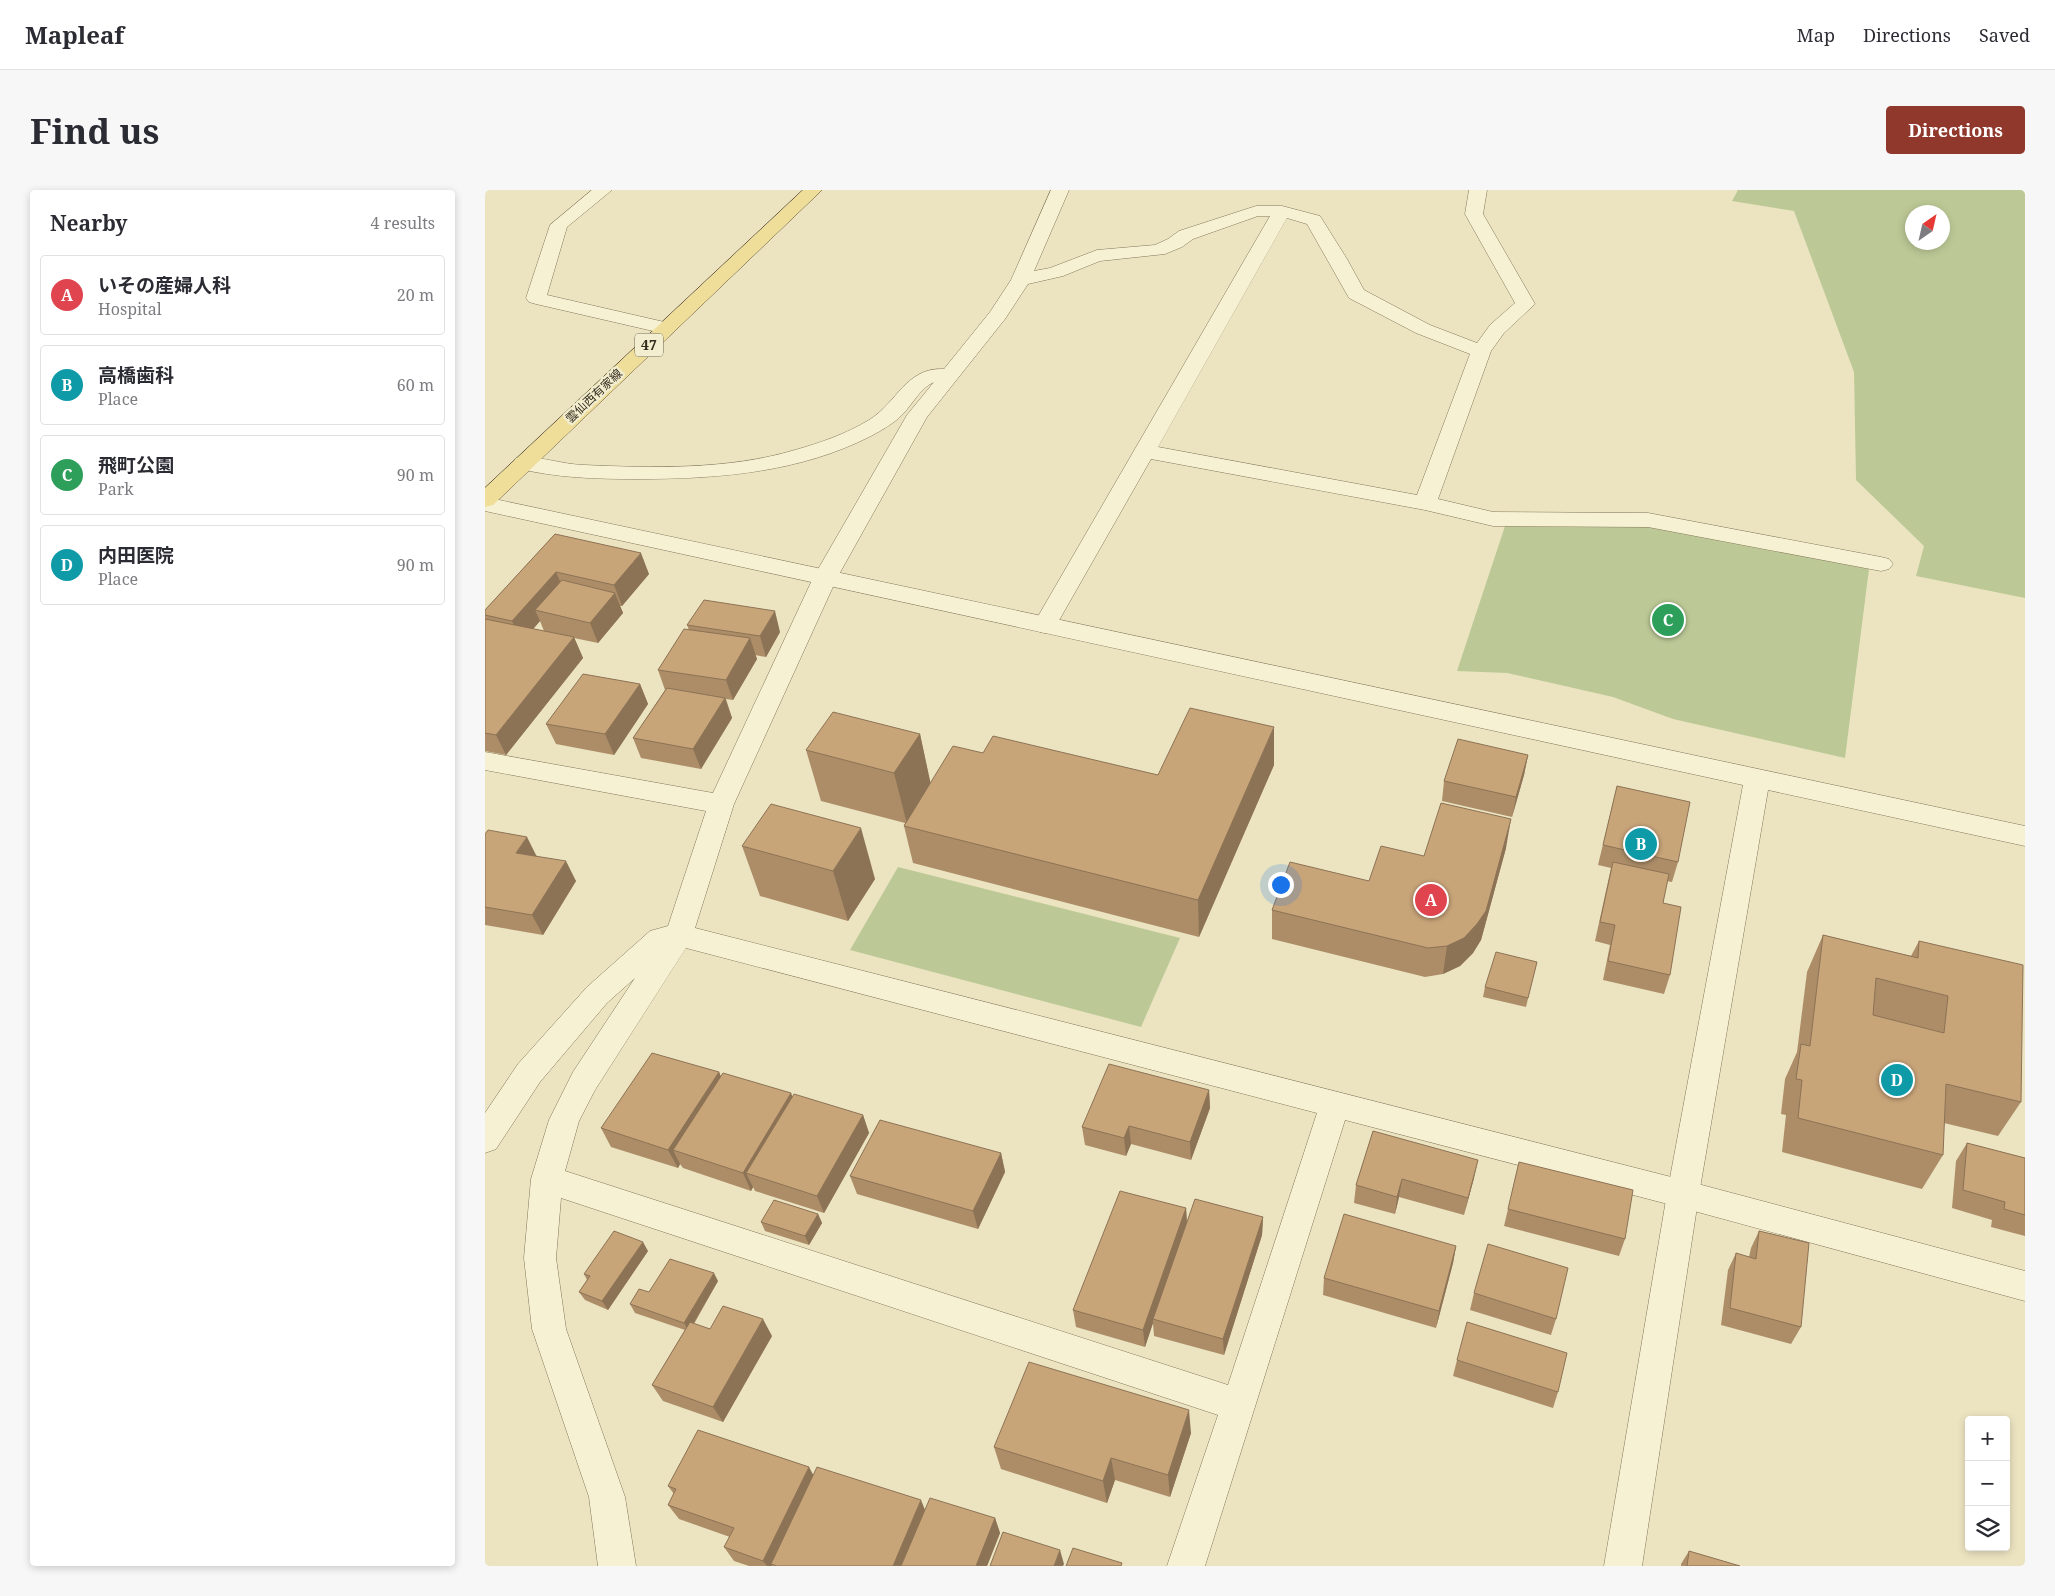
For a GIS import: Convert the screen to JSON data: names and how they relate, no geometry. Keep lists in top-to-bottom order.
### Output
{
  "streets": {
    "main road": ["47", "雲仙西有家線"]
  },
  "north": "top right",
  "page": {
    "header": "Mapleaf",
    "nav": ["Map", "Directions", "Saved"],
    "buttons": "Directions",
    "title": "Find us",
    "heading": ["Nearby", "4 results"],
    "list": [
      {
        "mark": "A",
        "name": "いその産婦人科",
        "note": "Hospital",
        "value": "20 m"
      },
      {
        "mark": "B",
        "name": "高橋歯科",
        "note": "Place",
        "value": "60 m"
      },
      {
        "mark": "C",
        "name": "飛町公園",
        "note": "Park",
        "value": "90 m"
      },
      {
        "mark": "D",
        "name": "内田医院",
        "note": "Place",
        "value": "90 m"
      }
    ],
    "pins": [
      "C",
      "B",
      "A",
      "D"
    ],
    "map_buttons": ["+", "−"]
  }
}
